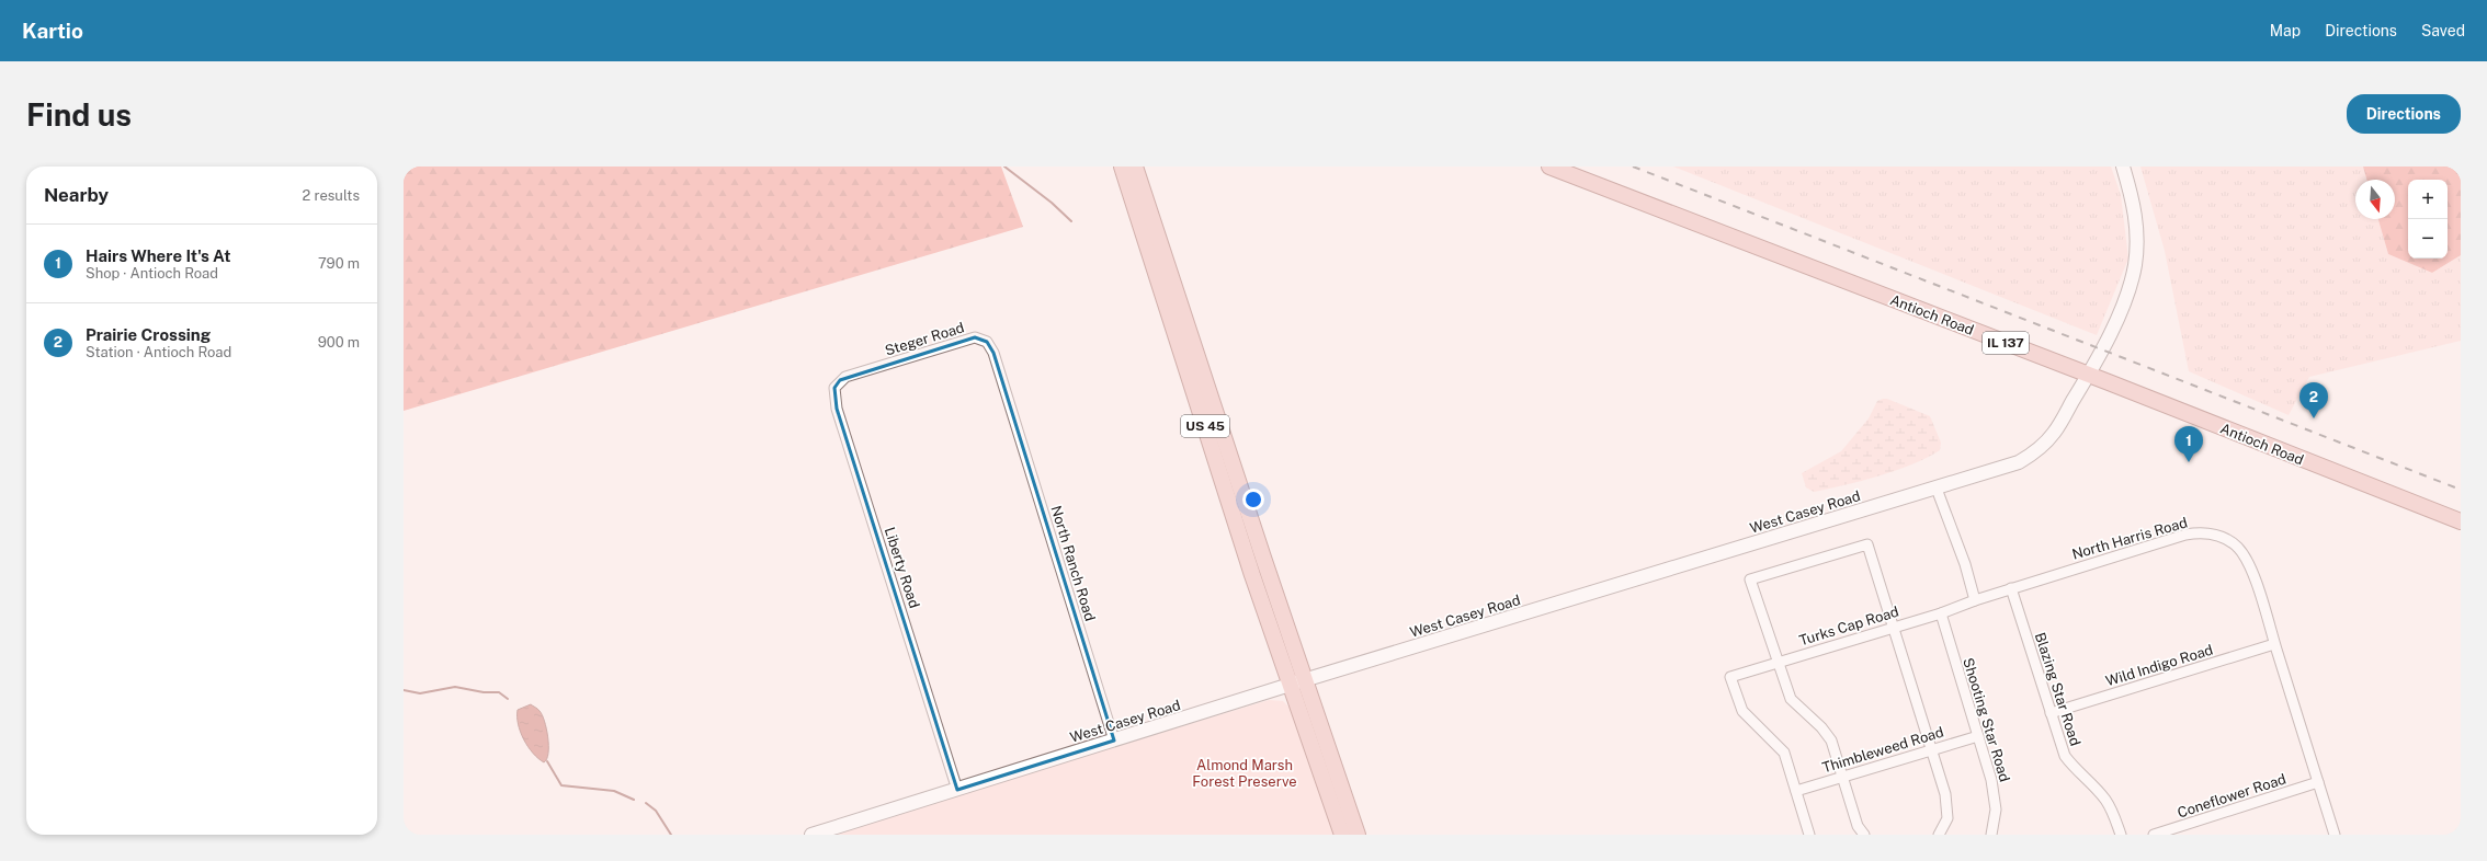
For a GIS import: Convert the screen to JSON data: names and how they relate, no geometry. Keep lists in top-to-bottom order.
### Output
{
  "streets": {
    "main road": [
      "Antioch Road",
      "IL 137",
      "US 45",
      "West Casey Road"
    ],
    "street": [
      "Steger Road",
      "North Harris Road",
      "North Ranch Road",
      "Liberty Road",
      "Turks Cap Road",
      "Wild Indigo Road",
      "Blazing Star Road",
      "Shooting Star Road",
      "Thimbleweed Road",
      "Coneflower Road"
    ]
  },
  "crossings": [
    ["Antioch Road", "West Casey Road"],
    ["Steger Road", "North Ranch Road"],
    ["Steger Road", "Liberty Road"],
    ["US 45", "West Casey Road"],
    ["West Casey Road", "North Ranch Road"],
    ["West Casey Road", "Liberty Road"],
    ["North Harris Road", "Turks Cap Road"],
    ["North Harris Road", "Wild Indigo Road"],
    ["North Harris Road", "Blazing Star Road"],
    ["North Harris Road", "Coneflower Road"],
    ["Turks Cap Road", "Shooting Star Road"],
    ["Turks Cap Road", "Thimbleweed Road"],
    ["Wild Indigo Road", "Blazing Star Road"],
    ["Shooting Star Road", "Thimbleweed Road"]
  ],
  "parks": ["Almond Marsh Forest Preserve"],
  "north": "bottom",
  "page": {
    "header": "Kartio",
    "nav": ["Map", "Directions", "Saved"],
    "buttons": "Directions",
    "title": "Find us",
    "heading": ["Nearby", "2 results"],
    "map_buttons": ["+", "−"],
    "list": [
      {
        "mark": "1",
        "name": "Hairs Where It's At",
        "note": "Shop · Antioch Road",
        "value": "790 m"
      },
      {
        "mark": "2",
        "name": "Prairie Crossing",
        "note": "Station · Antioch Road",
        "value": "900 m"
      }
    ],
    "pins": ["2", "1"]
  }
}
